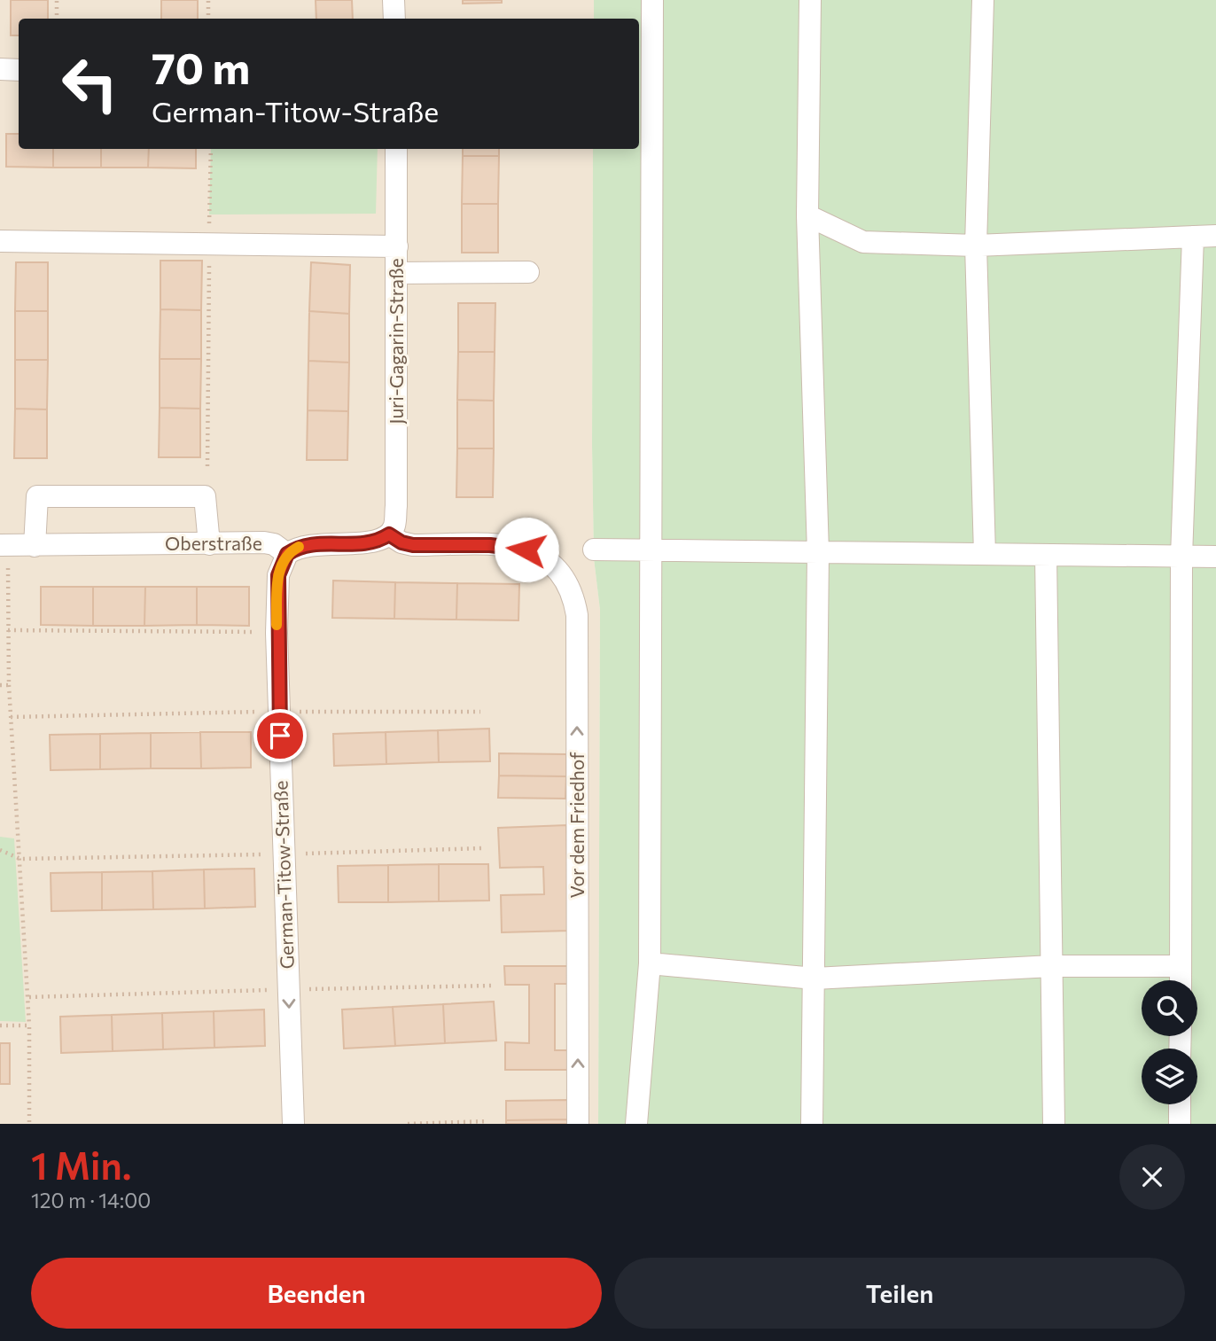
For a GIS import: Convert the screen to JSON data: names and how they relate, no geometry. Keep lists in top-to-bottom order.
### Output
{
  "streets": {
    "street": [
      "Juri-Gagarin-Straße",
      "Oberstraße",
      "Vor dem Friedhof",
      "German-Titow-Straße"
    ]
  },
  "crossings": [
    ["Juri-Gagarin-Straße", "Oberstraße"],
    ["Juri-Gagarin-Straße", "Vor dem Friedhof"],
    ["Oberstraße", "Vor dem Friedhof"],
    ["Oberstraße", "German-Titow-Straße"]
  ],
  "page": {
    "turn": ["70 m", "German-Titow-Straße"],
    "heading": ["1 Min.", "120 m · 14:00"],
    "buttons": ["Beenden", "Teilen"]
  }
}
